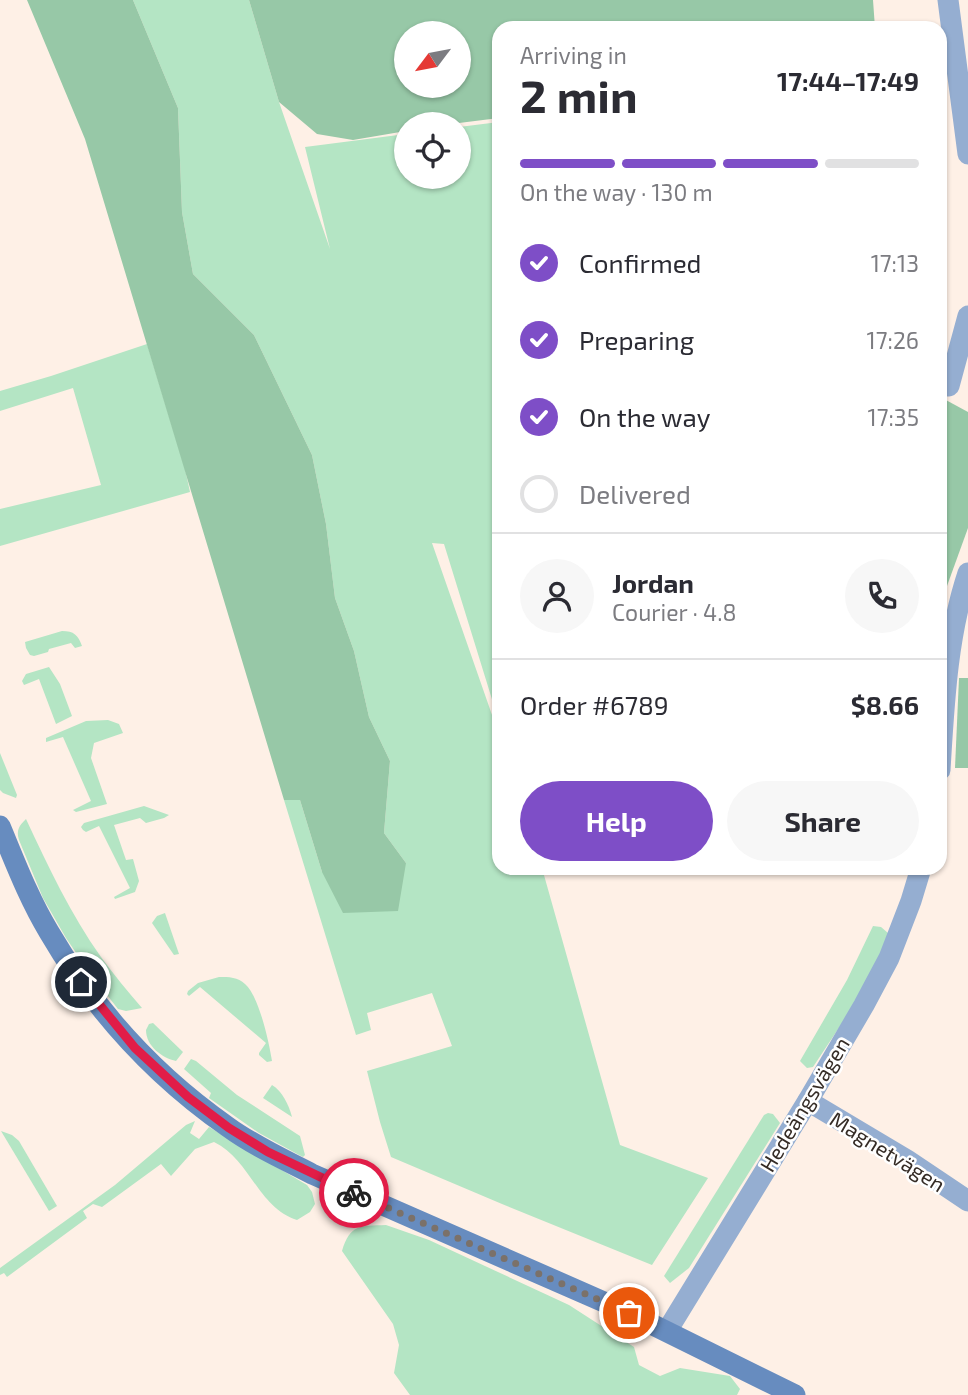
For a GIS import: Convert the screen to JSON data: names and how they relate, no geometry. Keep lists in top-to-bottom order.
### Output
{
  "streets": {
    "street": ["Hedeängsvägen", "Magnetvägen"]
  },
  "crossings": [
    ["Hedeängsvägen", "Magnetvägen"]
  ],
  "north": "bottom left",
  "page": {
    "heading": ["2 min", "Arriving in", "17:44–17:49"],
    "panel": [
      "Jordan",
      "Courier · 4.8",
      "Order #6789",
      "$8.66"
    ],
    "bar": "On the way · 130 m",
    "list": [
      ["Confirmed", "17:13"],
      ["Preparing", "17:26"],
      ["On the way", "17:35"],
      "Delivered"
    ],
    "buttons": ["Help", "Share"]
  }
}
